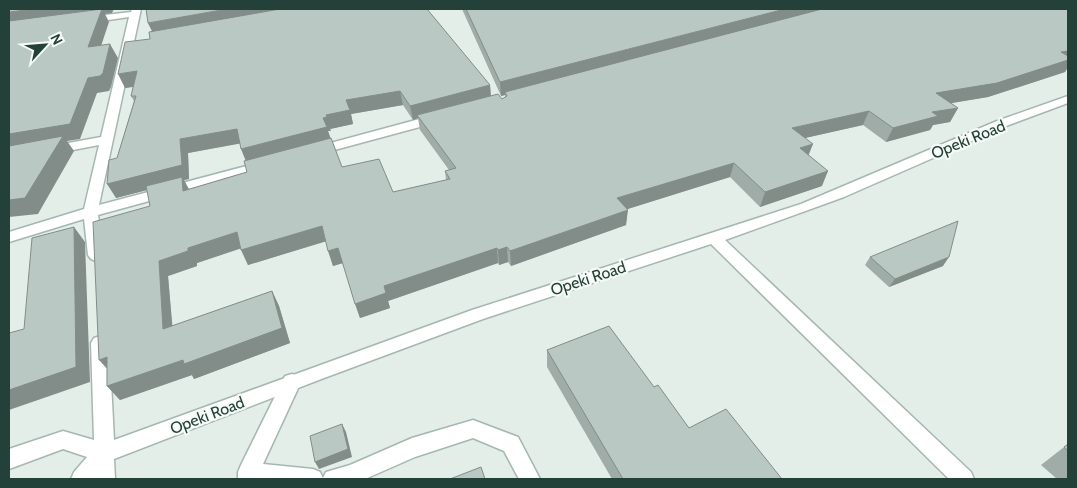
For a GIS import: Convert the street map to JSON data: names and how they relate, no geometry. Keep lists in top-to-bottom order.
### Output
{
  "streets": {
    "street": ["Opeki Road"]
  },
  "north": "top right"
}
